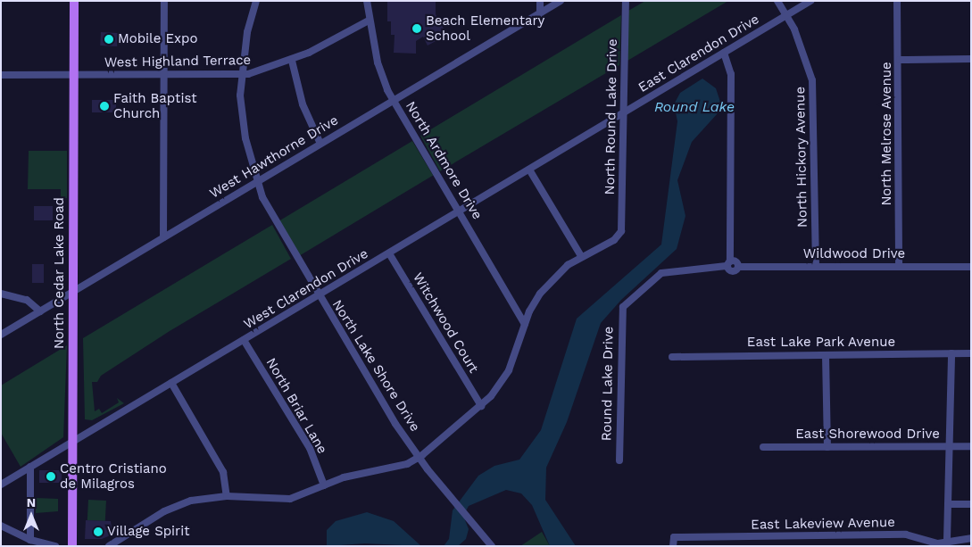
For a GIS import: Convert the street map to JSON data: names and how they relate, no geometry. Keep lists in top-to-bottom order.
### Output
{
  "streets": {
    "main road": ["North Cedar Lake Road"],
    "street": [
      "East Clarendon Drive",
      "West Highland Terrace",
      "North Round Lake Drive",
      "North Melrose Avenue",
      "West Hawthorne Drive",
      "North Hickory Avenue",
      "North Ardmore Drive",
      "Wildwood Drive",
      "West Clarendon Drive",
      "Witchwood Court",
      "East Lake Park Avenue",
      "North Lake Shore Drive",
      "Round Lake Drive",
      "North Briar Lane",
      "East Shorewood Drive",
      "East Lakeview Avenue"
    ]
  },
  "crossings": [
    ["East Clarendon Drive", "North Round Lake Drive"],
    ["East Clarendon Drive", "North Hickory Avenue"],
    ["East Clarendon Drive", "West Clarendon Drive"],
    ["West Highland Terrace", "North Ardmore Drive"],
    ["West Highland Terrace", "North Cedar Lake Road"],
    ["West Highland Terrace", "North Lake Shore Drive"],
    ["North Round Lake Drive", "West Clarendon Drive"],
    ["North Melrose Avenue", "Wildwood Drive"],
    ["West Hawthorne Drive", "North Ardmore Drive"],
    ["West Hawthorne Drive", "North Cedar Lake Road"],
    ["West Hawthorne Drive", "North Lake Shore Drive"],
    ["North Hickory Avenue", "Wildwood Drive"],
    ["North Ardmore Drive", "West Clarendon Drive"],
    ["Wildwood Drive", "Round Lake Drive"],
    ["North Cedar Lake Road", "West Clarendon Drive"],
    ["West Clarendon Drive", "Witchwood Court"],
    ["West Clarendon Drive", "North Lake Shore Drive"],
    ["West Clarendon Drive", "North Briar Lane"]
  ],
  "water": ["Round Lake"],
  "places": [
    "Beach Elementary School",
    "Mobile Expo",
    "Faith Baptist Church",
    "Centro Cristiano de Milagros",
    "Village Spirit"
  ],
  "north": "top"
}
